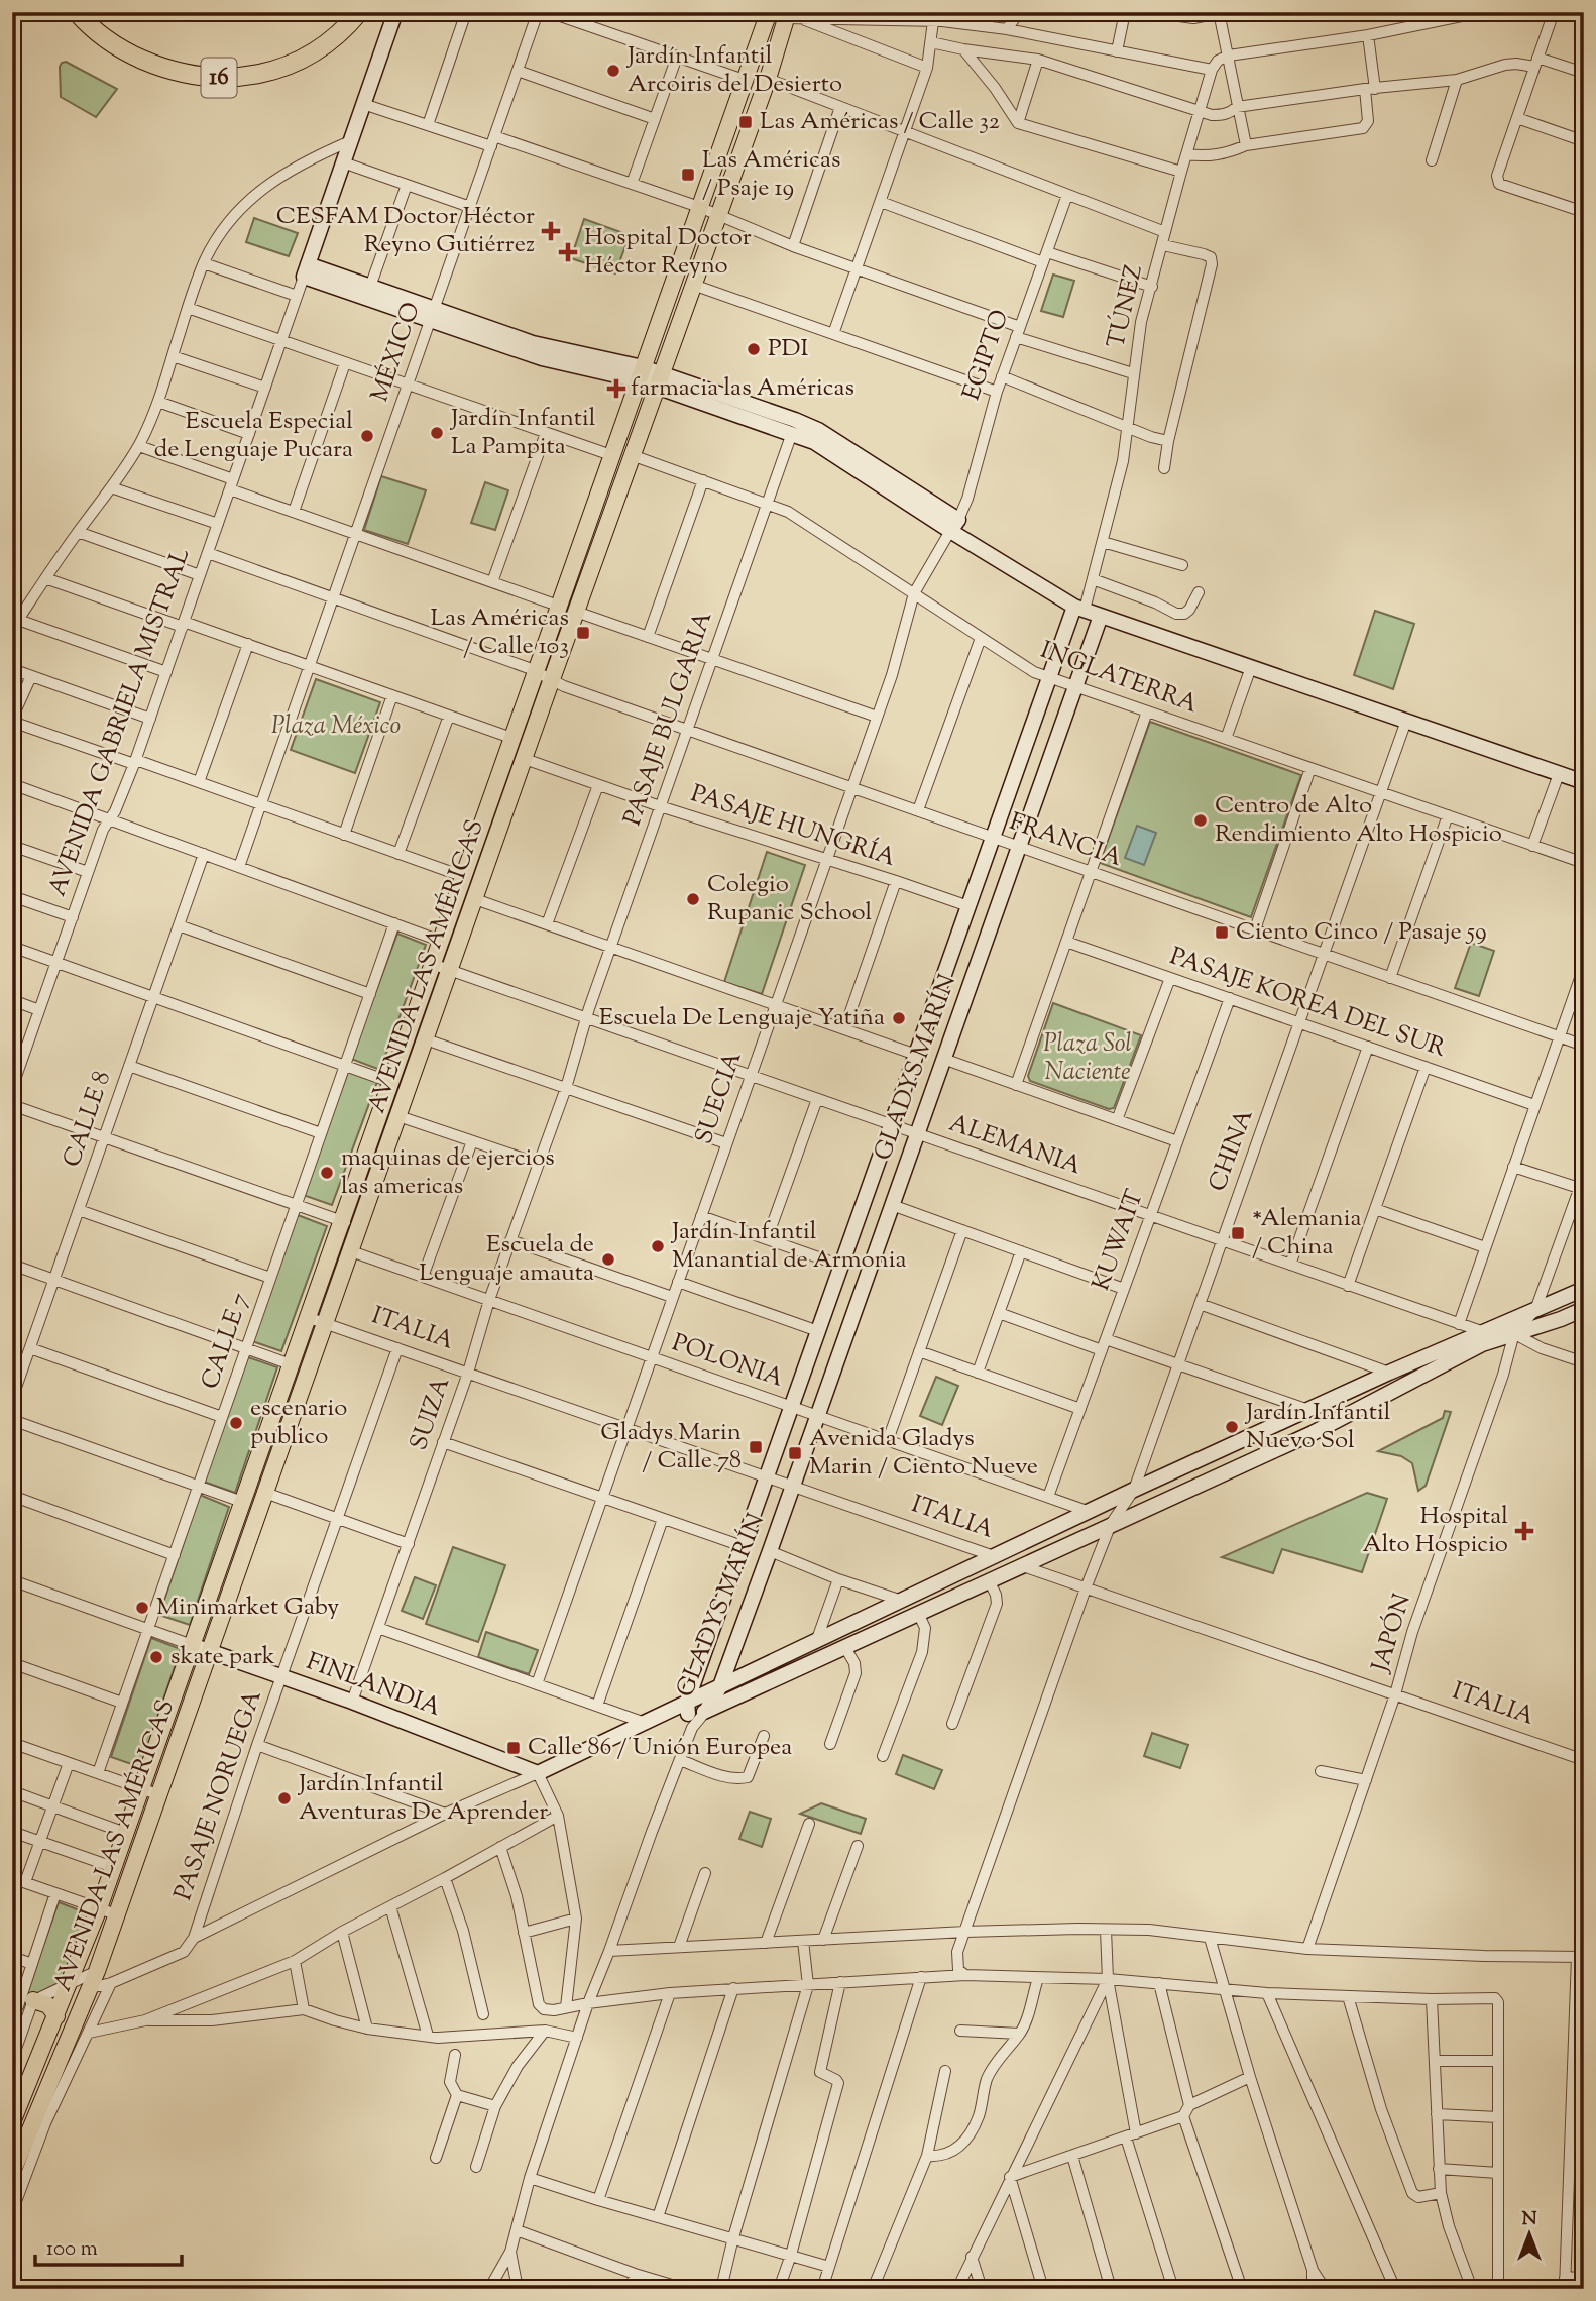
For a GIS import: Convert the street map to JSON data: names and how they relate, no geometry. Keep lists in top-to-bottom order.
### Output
{
  "streets": {
    "highway": ["16"],
    "main road": ["AVENIDA LAS AMÉRICAS"],
    "street": [
      "TÚNEZ",
      "MÉXICO",
      "EGIPTO",
      "INGLATERRA",
      "PASAJE BULGARIA",
      "AVENIDA GABRIELA MISTRAL",
      "PASAJE HUNGRÍA",
      "FRANCIA",
      "PASAJE KOREA DEL SUR",
      "GLADYS MARÍN",
      "SUECIA",
      "CALLE 8",
      "ALEMANIA",
      "CHINA",
      "KUWAIT",
      "ITALIA",
      "CALLE 7",
      "POLONIA",
      "SUIZA",
      "JAPÓN",
      "FINLANDIA",
      "PASAJE NORUEGA"
    ]
  },
  "crossings": [
    ["TÚNEZ", "GLADYS MARÍN"],
    ["MÉXICO", "FRANCIA"],
    ["EGIPTO", "SUECIA"],
    ["INGLATERRA", "PASAJE BULGARIA"],
    ["INGLATERRA", "AVENIDA LAS AMÉRICAS"],
    ["INGLATERRA", "GLADYS MARÍN"],
    ["INGLATERRA", "SUECIA"],
    ["INGLATERRA", "CHINA"],
    ["PASAJE BULGARIA", "PASAJE HUNGRÍA"],
    ["PASAJE BULGARIA", "FRANCIA"],
    ["PASAJE BULGARIA", "ALEMANIA"],
    ["PASAJE BULGARIA", "SUIZA"],
    ["AVENIDA GABRIELA MISTRAL", "FRANCIA"],
    ["PASAJE HUNGRÍA", "AVENIDA LAS AMÉRICAS"],
    ["PASAJE HUNGRÍA", "GLADYS MARÍN"],
    ["PASAJE HUNGRÍA", "SUECIA"],
    ["FRANCIA", "AVENIDA LAS AMÉRICAS"],
    ["FRANCIA", "GLADYS MARÍN"],
    ["FRANCIA", "SUECIA"],
    ["FRANCIA", "CHINA"],
    ["AVENIDA LAS AMÉRICAS", "ALEMANIA"],
    ["AVENIDA LAS AMÉRICAS", "ITALIA"],
    ["AVENIDA LAS AMÉRICAS", "POLONIA"],
    ["AVENIDA LAS AMÉRICAS", "FINLANDIA"],
    ["PASAJE KOREA DEL SUR", "CHINA"],
    ["PASAJE KOREA DEL SUR", "KUWAIT"],
    ["GLADYS MARÍN", "ALEMANIA"],
    ["GLADYS MARÍN", "ITALIA"],
    ["GLADYS MARÍN", "POLONIA"],
    ["SUECIA", "ALEMANIA"],
    ["SUECIA", "ITALIA"],
    ["SUECIA", "POLONIA"],
    ["ALEMANIA", "CHINA"],
    ["ALEMANIA", "KUWAIT"],
    ["ALEMANIA", "SUIZA"],
    ["ALEMANIA", "JAPÓN"],
    ["CHINA", "ITALIA"],
    ["KUWAIT", "POLONIA"],
    ["ITALIA", "SUIZA"],
    ["ITALIA", "JAPÓN"],
    ["ITALIA", "PASAJE NORUEGA"],
    ["POLONIA", "SUIZA"],
    ["SUIZA", "FINLANDIA"],
    ["FINLANDIA", "PASAJE NORUEGA"]
  ],
  "parks": ["Plaza México", "Plaza Sol Naciente"],
  "places": {
    "other": [
      "Jardín Infantil Arcoiris del Desierto",
      "PDI",
      "Jardín Infantil La Pampita",
      "Escuela Especial de Lenguaje Pucara",
      "Centro de Alto Rendimiento Alto Hospicio",
      "Colegio Rupanic School",
      "Escuela De Lenguaje Yatiña",
      "maquinas de ejercios las americas",
      "Jardín Infantil Manantial de Armonia",
      "Escuela de Lenguaje amauta",
      "escenario publico",
      "Jardín Infantil Nuevo Sol",
      "Minimarket Gaby",
      "skate park",
      "Jardín Infantil Aventuras De Aprender"
    ],
    "transit": [
      "Las Américas / Calle 32",
      "Las Américas / Psaje 19",
      "Las Américas / Calle 103",
      "Ciento Cinco / Pasaje 59",
      "*Alemania / China",
      "Gladys Marin / Calle 78",
      "Avenida Gladys Marin / Ciento Nueve",
      "Calle 86 / Unión Europea"
    ],
    "health": [
      "CESFAM Doctor Héctor Reyno Gutiérrez",
      "Hospital Doctor Héctor Reyno",
      "farmacia las Américas",
      "Hospital Alto Hospicio"
    ]
  },
  "scale_bar": "100 m",
  "north": "top"
}
